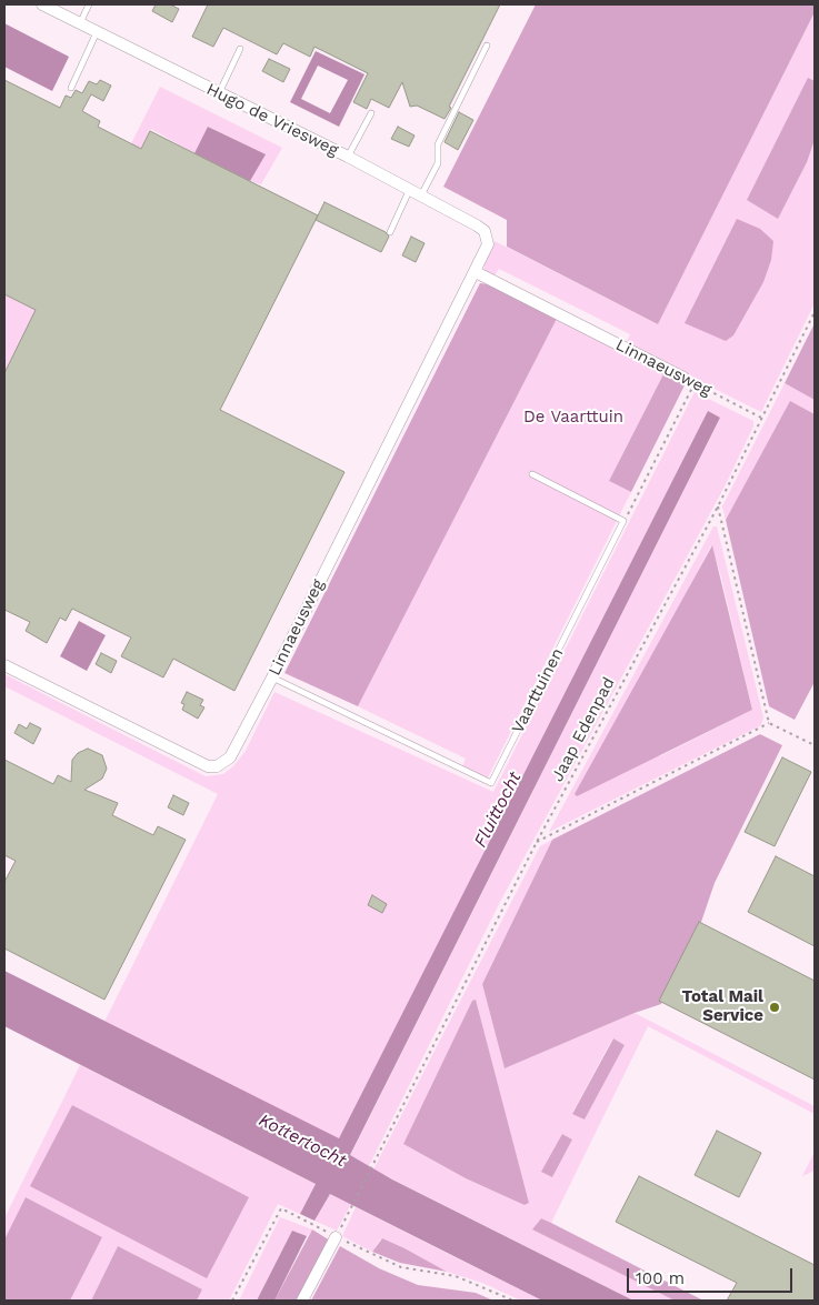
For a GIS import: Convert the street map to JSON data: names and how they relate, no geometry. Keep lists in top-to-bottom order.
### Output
{
  "streets": {
    "street": ["Hugo de Vriesweg", "Linnaeusweg"],
    "lane": ["Vaarttuinen"],
    "path": ["Jaap Edenpad"]
  },
  "crossings": [
    ["Hugo de Vriesweg", "Linnaeusweg"],
    ["Linnaeusweg", "Vaarttuinen"],
    ["Linnaeusweg", "Jaap Edenpad"]
  ],
  "water": ["Fluittocht", "Kottertocht"],
  "parks": ["De Vaarttuin"],
  "places": ["Total Mail Service"],
  "scale_bar": "100 m"
}
